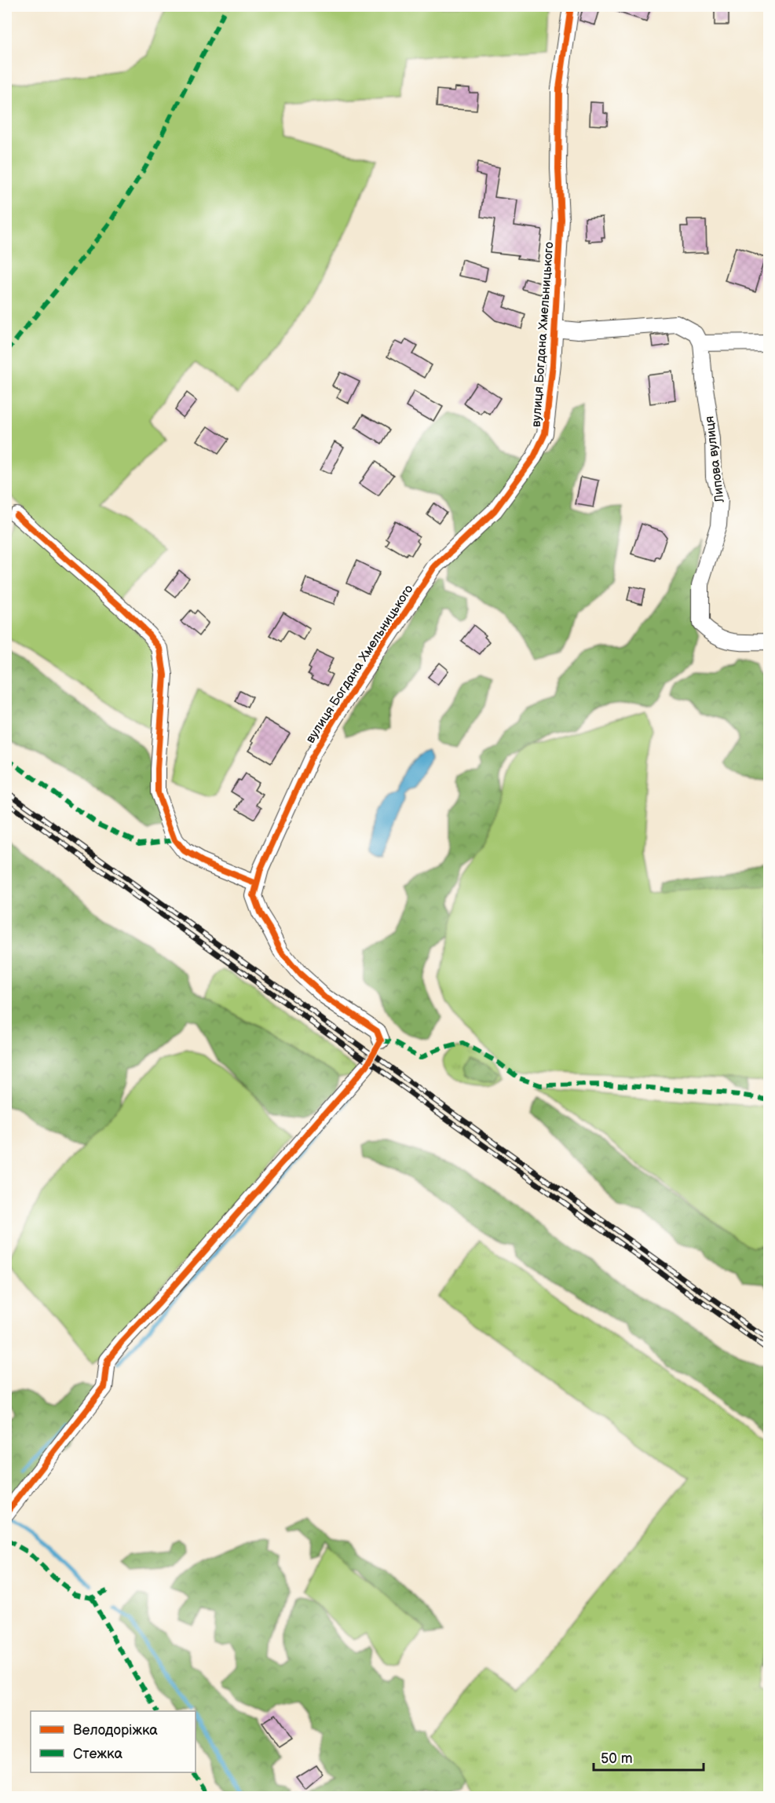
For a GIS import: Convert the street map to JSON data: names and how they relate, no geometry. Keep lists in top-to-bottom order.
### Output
{
  "streets": {
    "street": ["вулиця Богдана Хмельницького", "Липова вулиця"]
  },
  "legend": ["Велодоріжка", "Стежка"],
  "scale_bar": "50 m"
}
